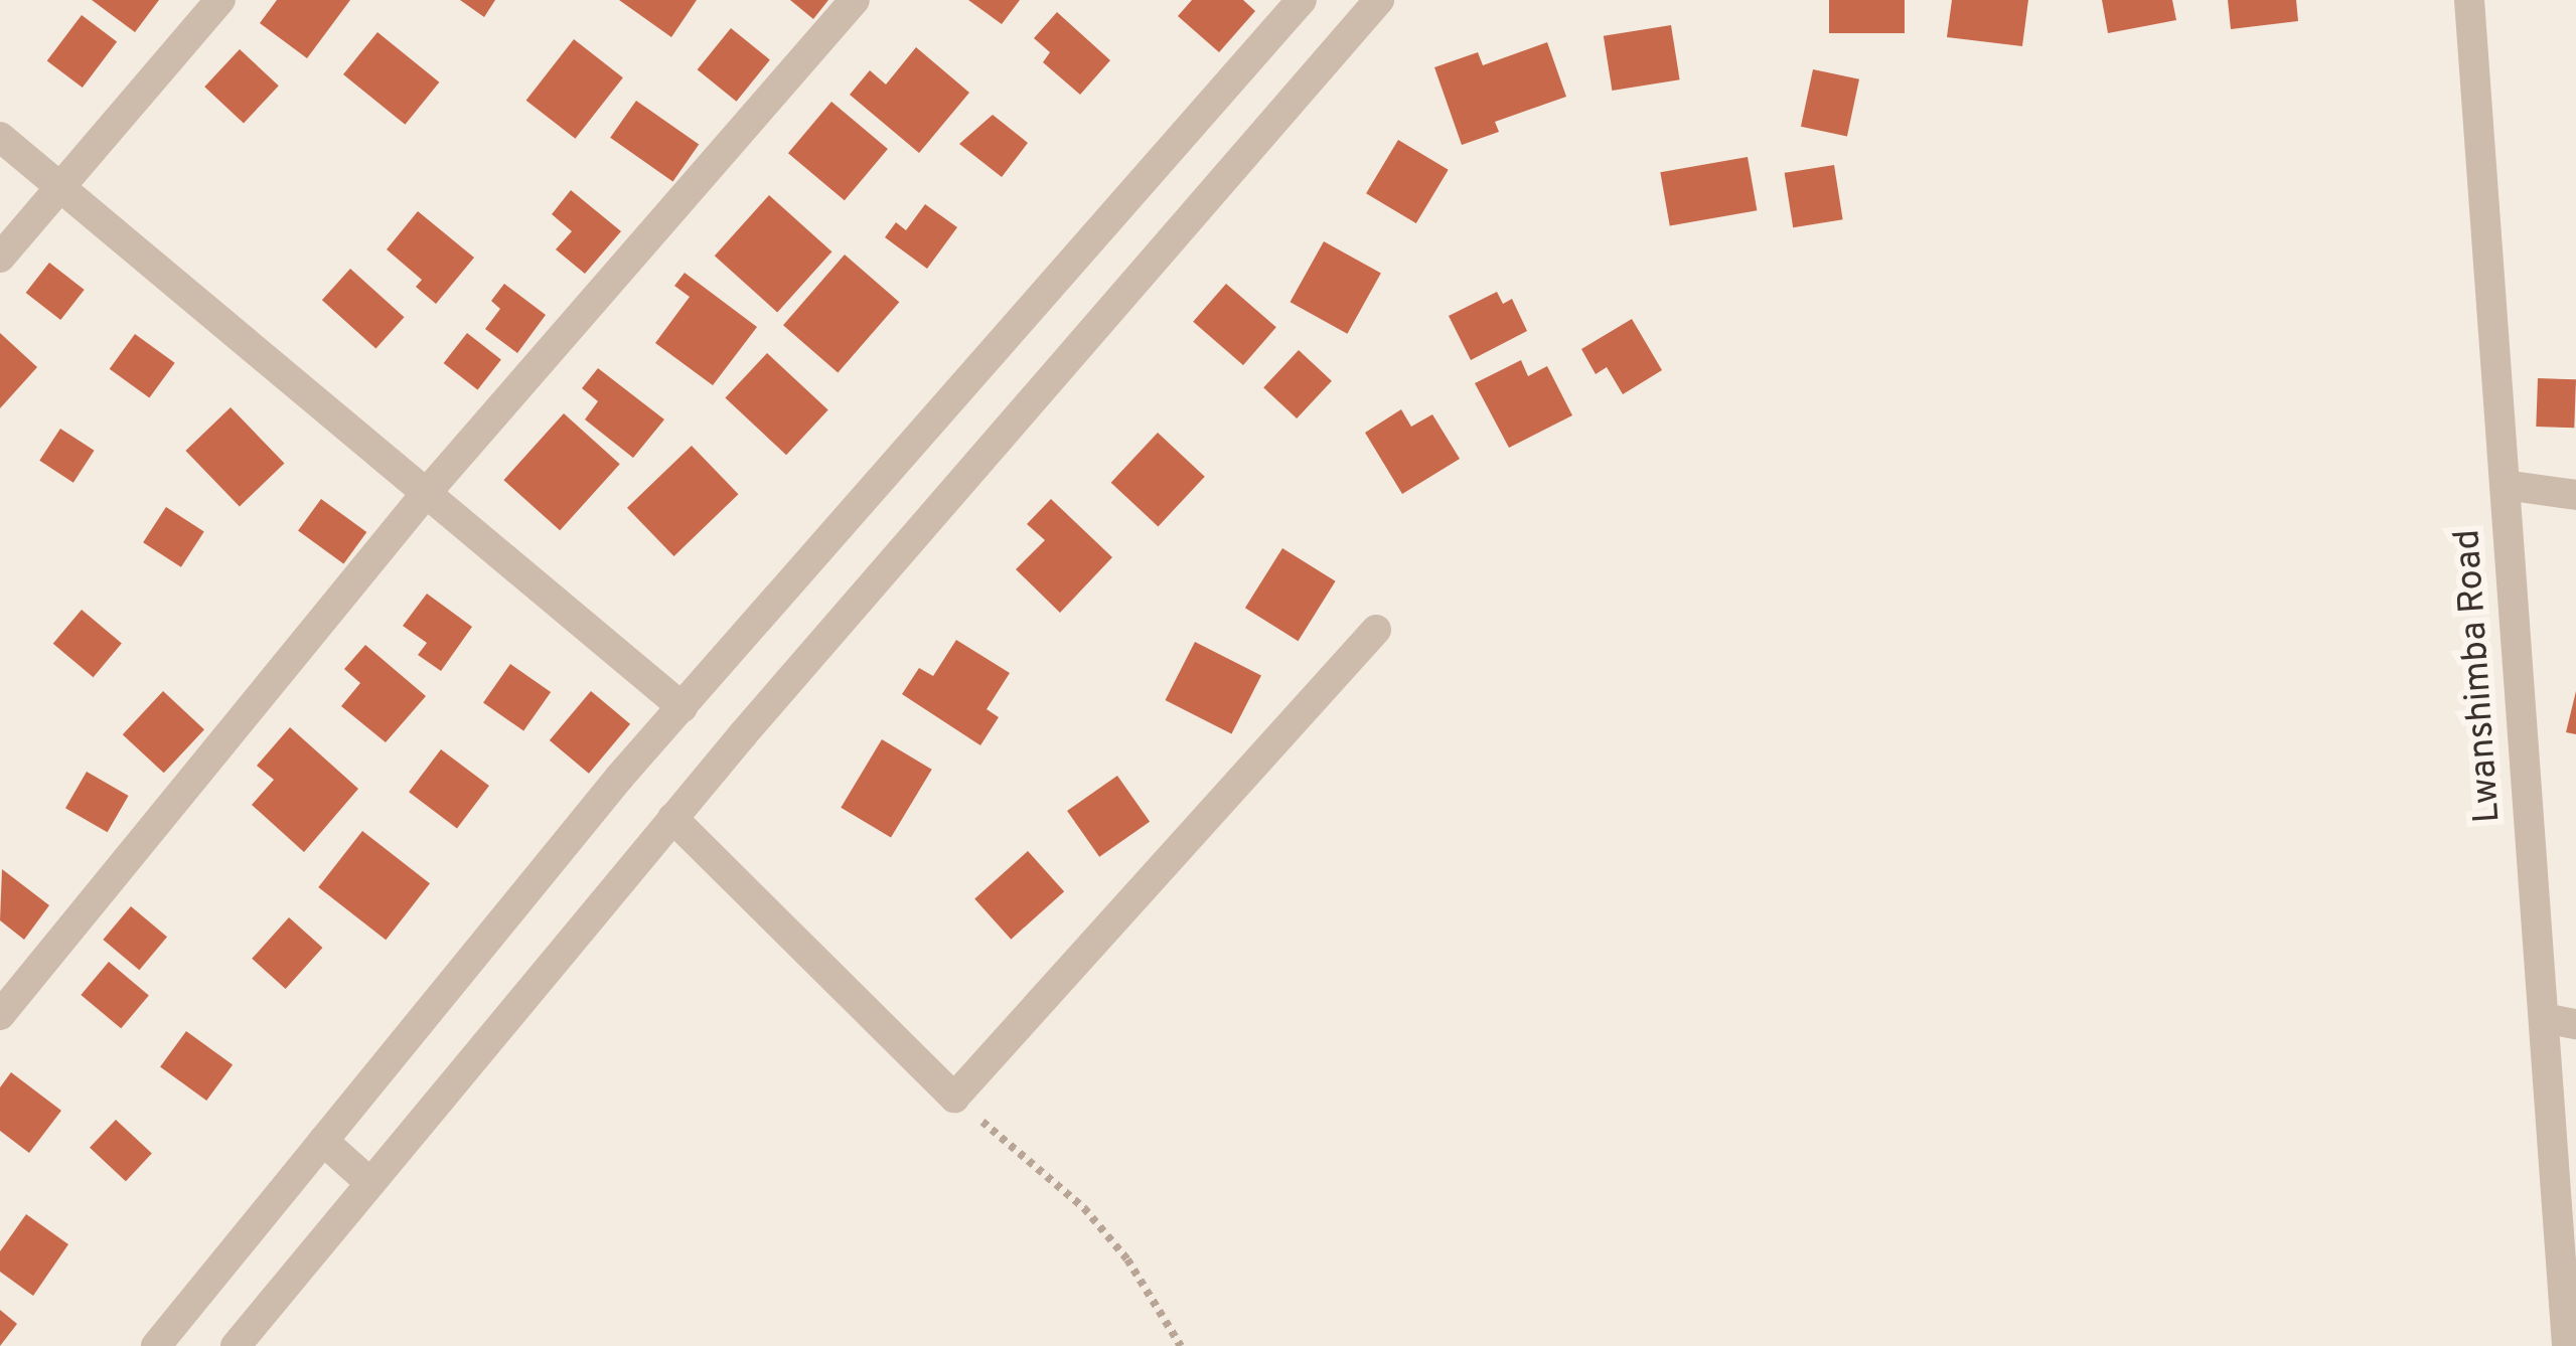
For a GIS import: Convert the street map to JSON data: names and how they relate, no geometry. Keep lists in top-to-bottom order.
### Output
{
  "streets": {
    "street": ["Lwanshimba Road"]
  }
}
